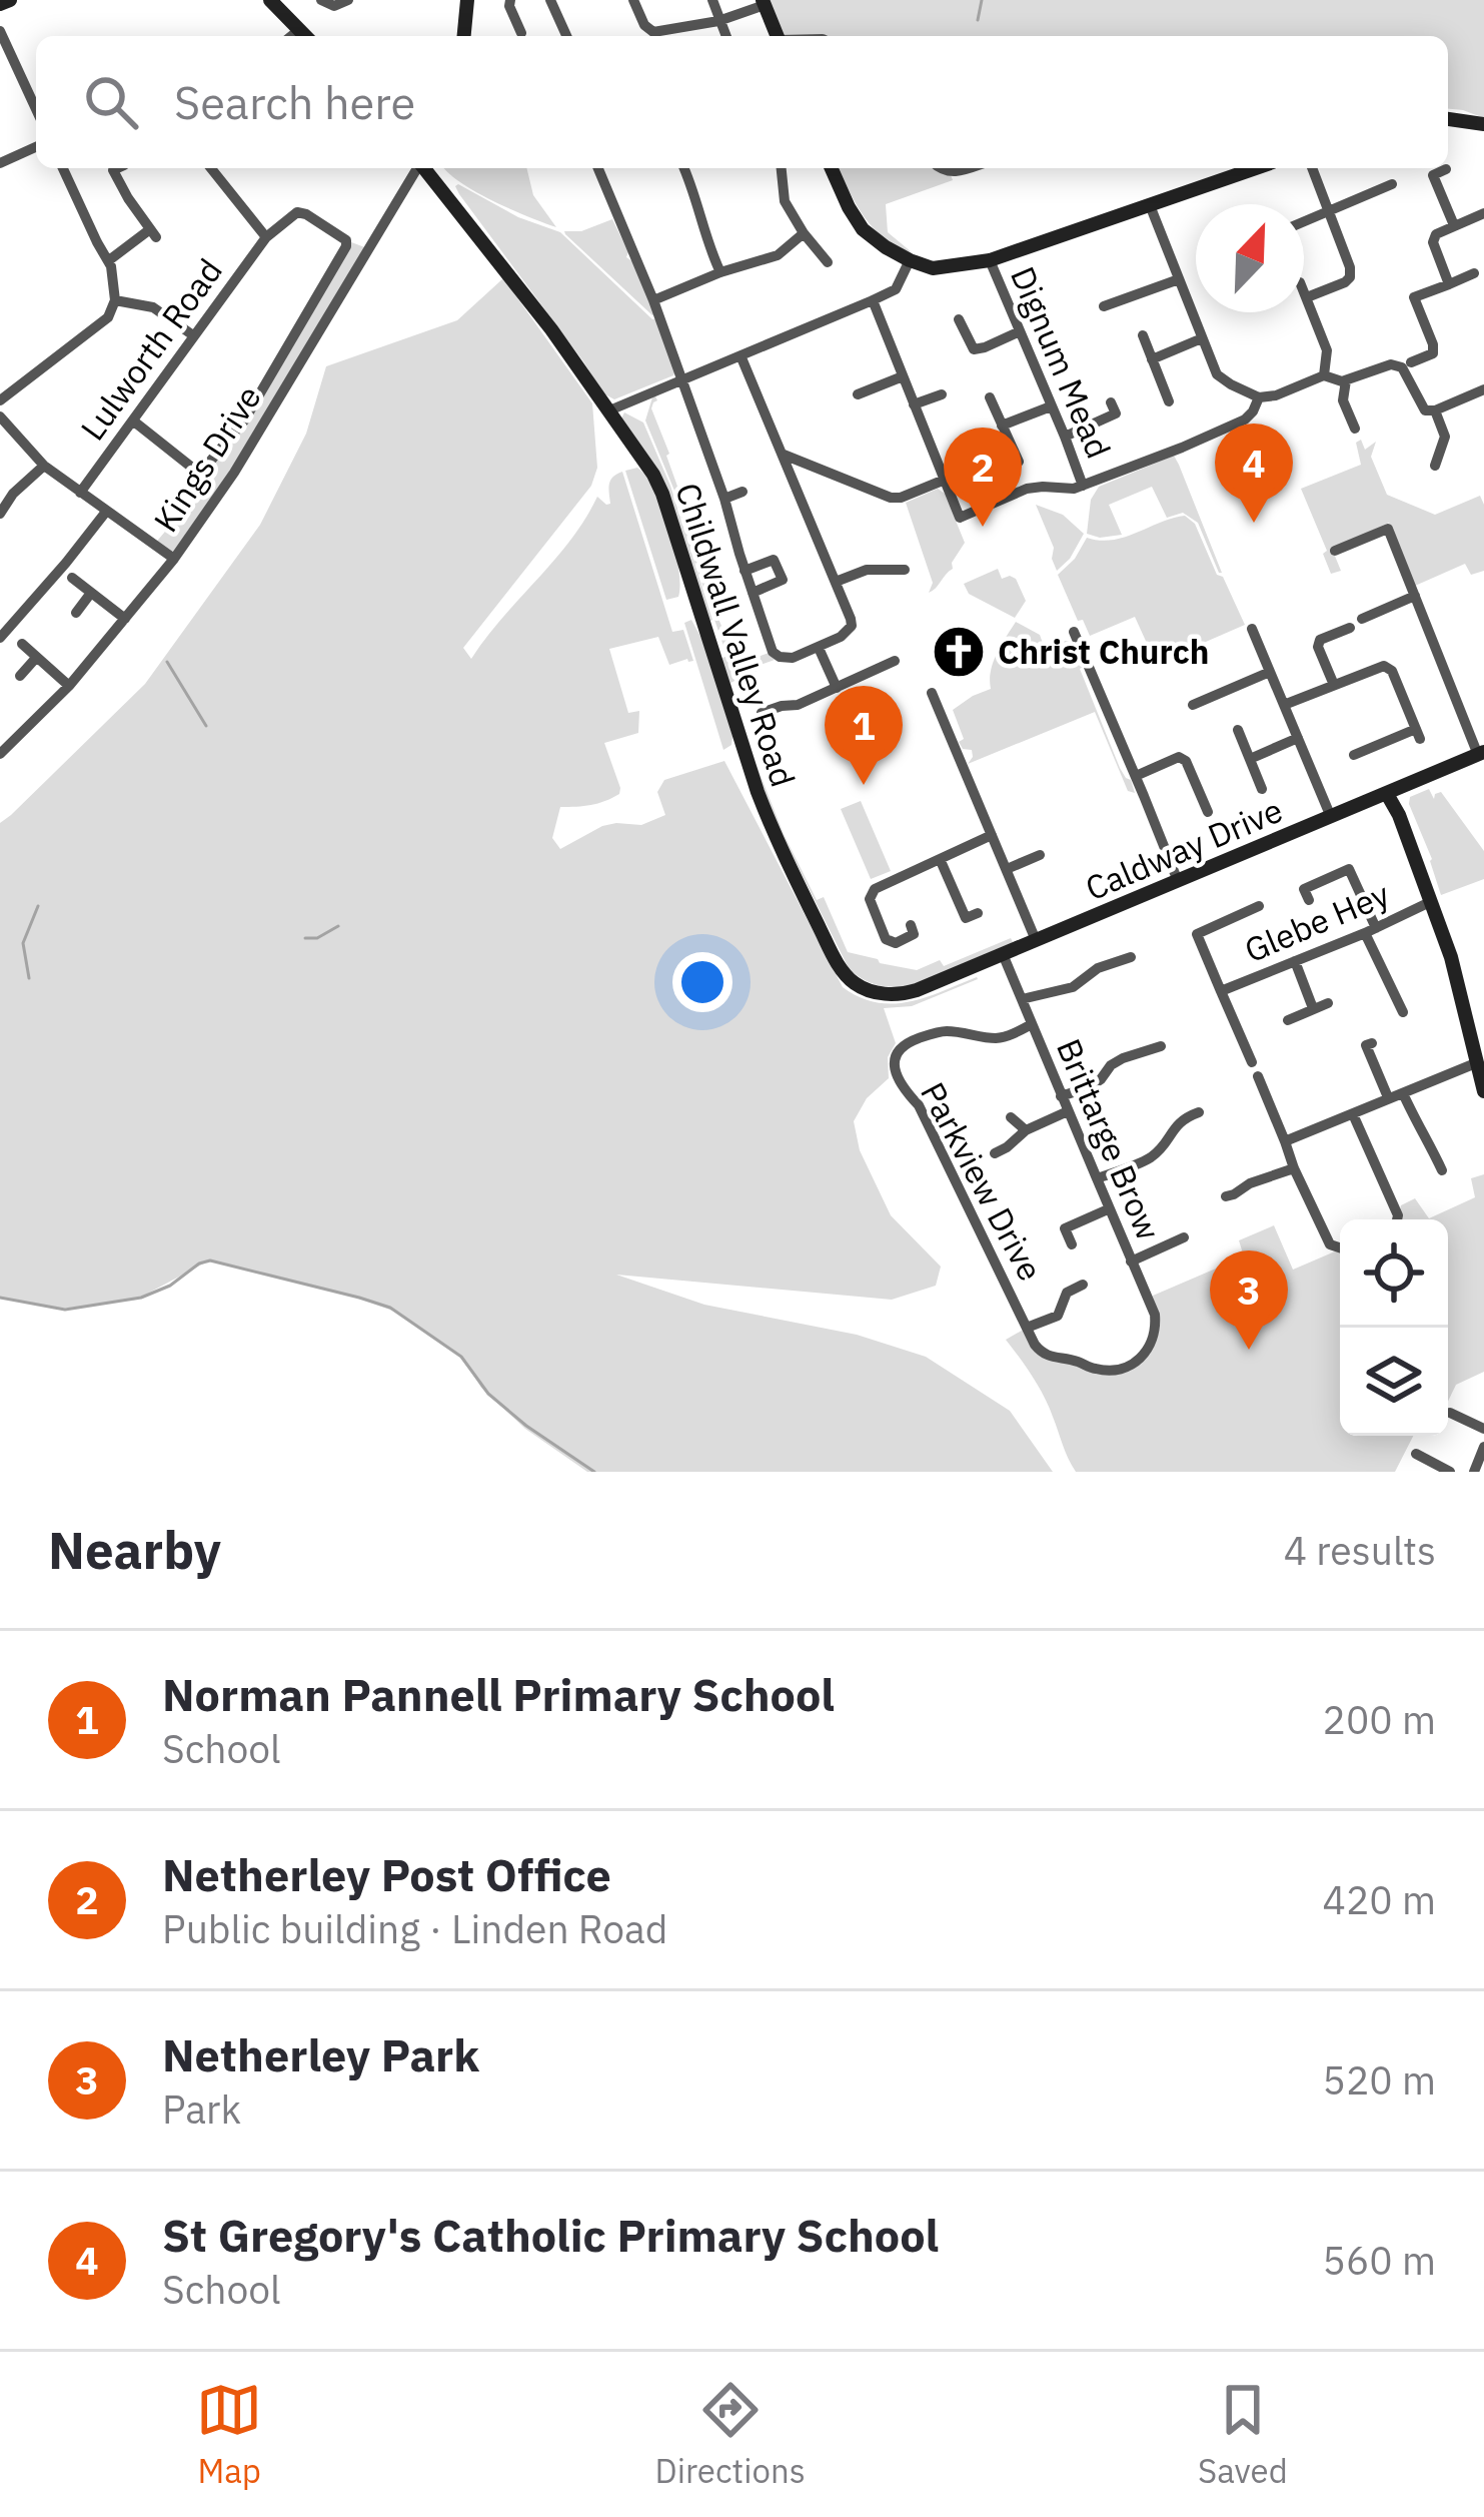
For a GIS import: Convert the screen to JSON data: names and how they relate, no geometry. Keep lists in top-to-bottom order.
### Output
{
  "streets": {
    "main road": ["Childwall Valley Road", "Caldway Drive"],
    "street": [
      "Lulworth Road",
      "Dignum Mead",
      "Kings Drive",
      "Glebe Hey",
      "Brittarge Brow",
      "Parkview Drive"
    ]
  },
  "crossings": [
    ["Childwall Valley Road", "Caldway Drive"],
    ["Caldway Drive", "Brittarge Brow"],
    ["Brittarge Brow", "Parkview Drive"]
  ],
  "places": {
    "church": ["Christ Church"]
  },
  "north": "top right",
  "page": {
    "search": "Search here",
    "pins": [
      "4",
      "2",
      "1",
      "3"
    ],
    "heading": ["Nearby", "4 results"],
    "list": [
      {
        "mark": "1",
        "name": "Norman Pannell Primary School",
        "note": "School",
        "value": "200 m"
      },
      {
        "mark": "2",
        "name": "Netherley Post Office",
        "note": "Public building · Linden Road",
        "value": "420 m"
      },
      {
        "mark": "3",
        "name": "Netherley Park",
        "note": "Park",
        "value": "520 m"
      },
      {
        "mark": "4",
        "name": "St Gregory's Catholic Primary School",
        "note": "School",
        "value": "560 m"
      }
    ],
    "nav": ["Map", "Directions", "Saved"]
  }
}
